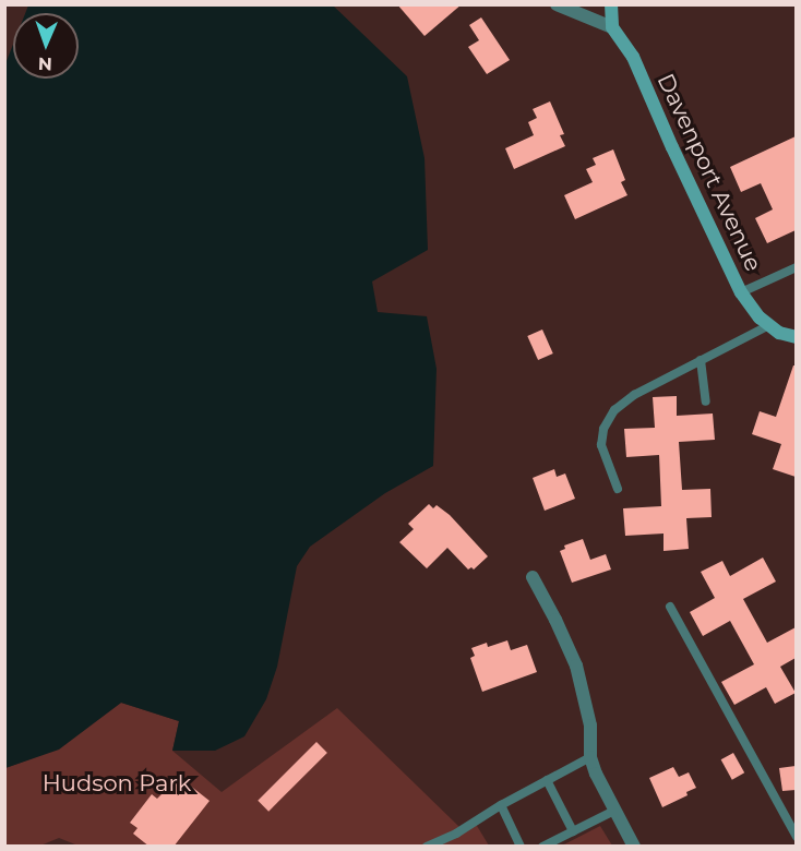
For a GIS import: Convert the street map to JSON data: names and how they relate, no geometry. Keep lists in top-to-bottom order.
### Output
{
  "streets": {
    "street": ["Davenport Avenue"]
  },
  "parks": ["Hudson Park"],
  "north": "bottom"
}
